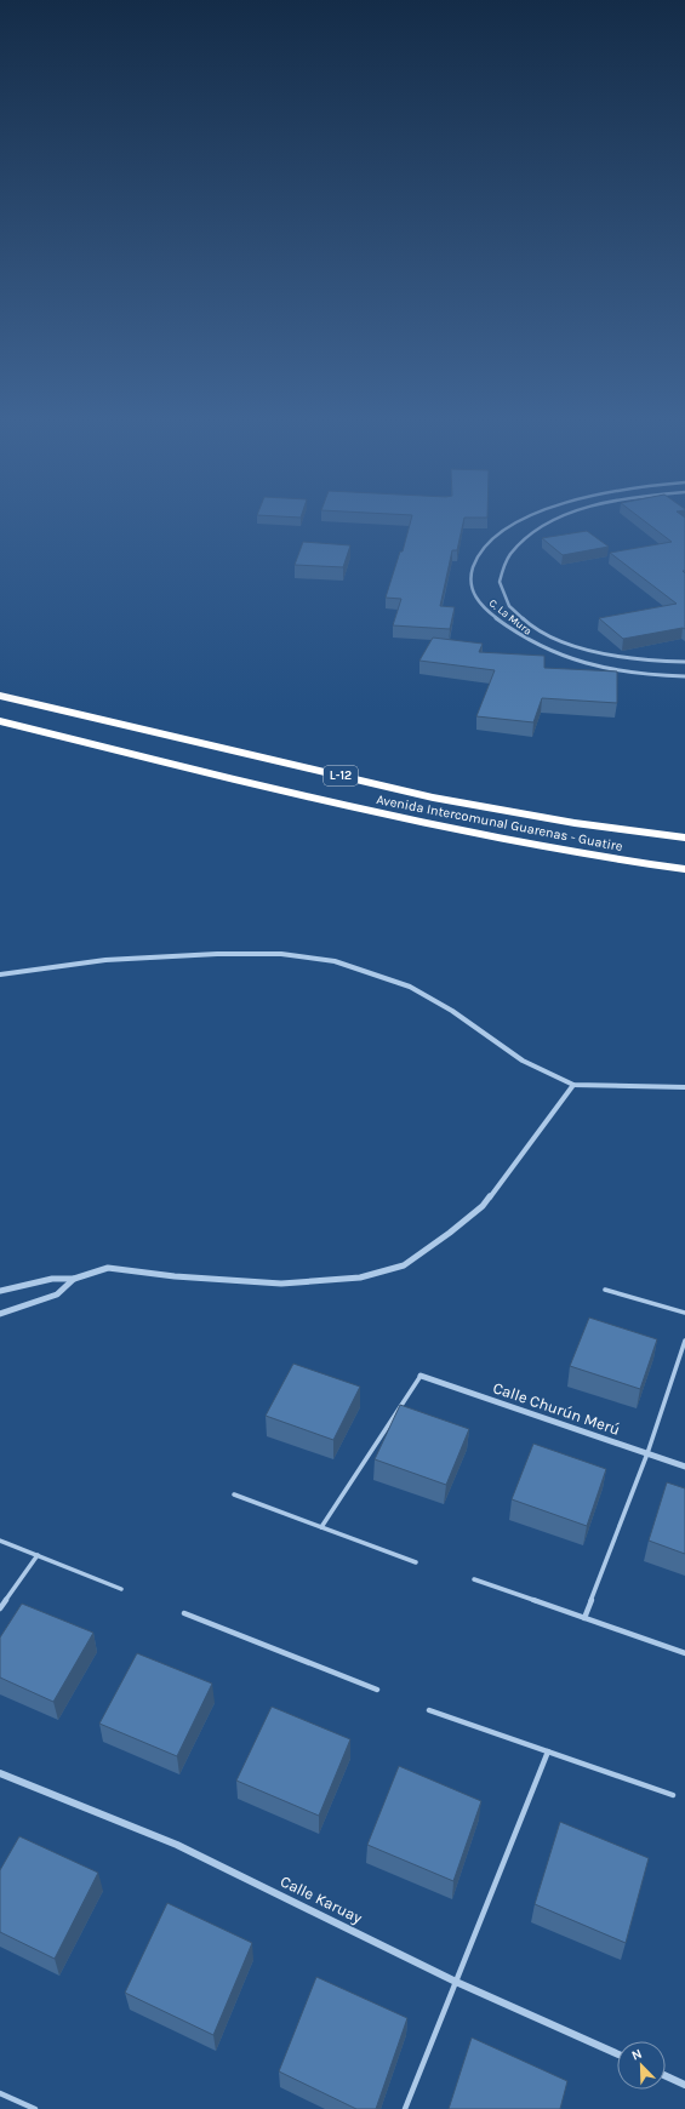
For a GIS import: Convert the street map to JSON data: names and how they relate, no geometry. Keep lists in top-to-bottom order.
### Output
{
  "streets": {
    "highway": ["L-12", "Avenida Intercomunal Guarenas - Guatire"],
    "street": ["C. La Mura", "Calle Churún Merú", "Calle Karuay"]
  },
  "north": "top left"
}
